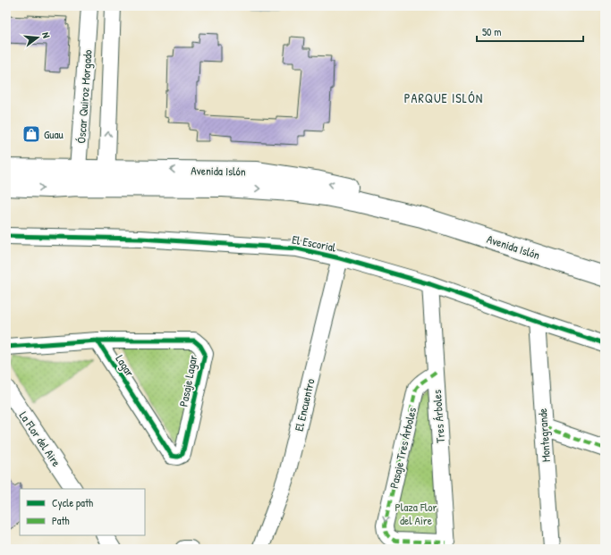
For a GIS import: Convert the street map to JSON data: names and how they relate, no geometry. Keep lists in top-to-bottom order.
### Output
{
  "streets": {
    "main road": ["Avenida Islón"],
    "street": [
      "Óscar Quiroz Morgado",
      "El Escorial",
      "Lagar",
      "Pasaje Lagar",
      "El Encuentro",
      "Tres Árboles",
      "Montegrande",
      "La Flor del Aire",
      "Pasaje Tres Árboles"
    ]
  },
  "crossings": [
    ["Óscar Quiroz Morgado", "Avenida Islón"],
    ["El Escorial", "El Encuentro"],
    ["El Escorial", "Tres Árboles"],
    ["El Escorial", "Montegrande"],
    ["Lagar", "Pasaje Lagar"],
    ["Tres Árboles", "Pasaje Tres Árboles"]
  ],
  "districts": ["PARQUE ISLÓN"],
  "parks": ["Plaza Flor del Aire"],
  "places": {
    "shop": ["Guau"]
  },
  "legend": ["Cycle path", "Path"],
  "scale_bar": "50 m",
  "north": "right"
}
